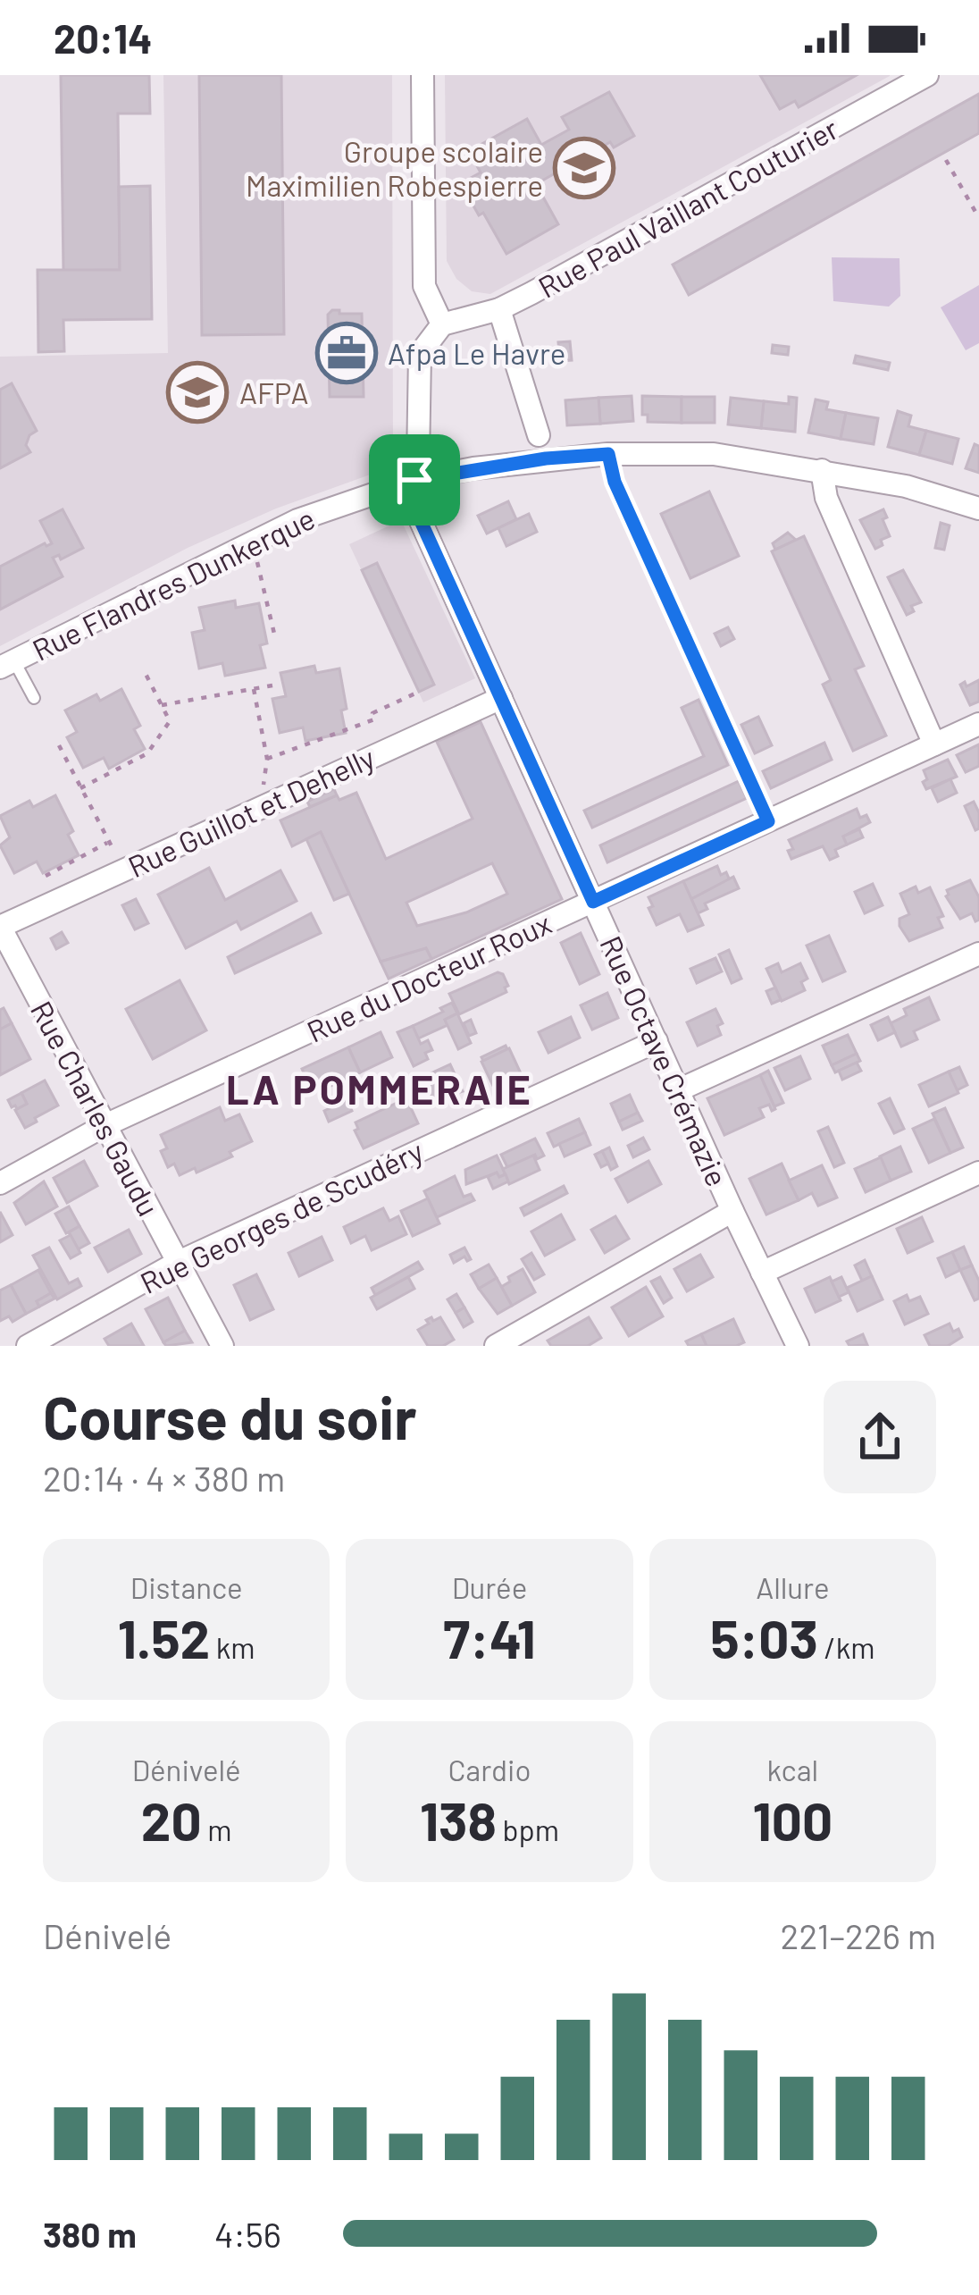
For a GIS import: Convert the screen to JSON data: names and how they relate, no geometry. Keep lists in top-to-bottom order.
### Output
{
  "streets": {
    "street": [
      "Rue Paul Vaillant Couturier",
      "Rue Flandres Dunkerque",
      "Rue Guillot et Dehelly",
      "Rue du Docteur Roux",
      "Rue Octave Crémazie",
      "Rue Charles Gaudu",
      "Rue Georges de Scudéry"
    ]
  },
  "crossings": [
    ["Rue Paul Vaillant Couturier", "Rue Octave Crémazie"],
    ["Rue Flandres Dunkerque", "Rue Octave Crémazie"],
    ["Rue Guillot et Dehelly", "Rue Octave Crémazie"],
    ["Rue Guillot et Dehelly", "Rue Charles Gaudu"],
    ["Rue du Docteur Roux", "Rue Octave Crémazie"],
    ["Rue du Docteur Roux", "Rue Charles Gaudu"],
    ["Rue Octave Crémazie", "Rue Georges de Scudéry"],
    ["Rue Charles Gaudu", "Rue Georges de Scudéry"]
  ],
  "districts": ["LA POMMERAIE"],
  "places": {
    "school or university": ["Groupe scolaire Maximilien Robespierre", "AFPA"],
    "office": ["Afpa Le Havre"]
  },
  "page": {
    "status": "20:14",
    "heading": ["Course du soir", "20:14 · 4 × 380 m"],
    "stats": [
      ["Distance", "1.52 km"],
      ["Durée", "7:41"],
      ["Allure", "5:03 /km"],
      ["Dénivelé", "20 m"],
      ["Cardio", "138 bpm"],
      ["kcal", "100"]
    ],
    "chart": ["Dénivelé", "221–226 m"],
    "list": [
      {
        "name": "380 m",
        "note": "4:56"
      }
    ]
  }
}
